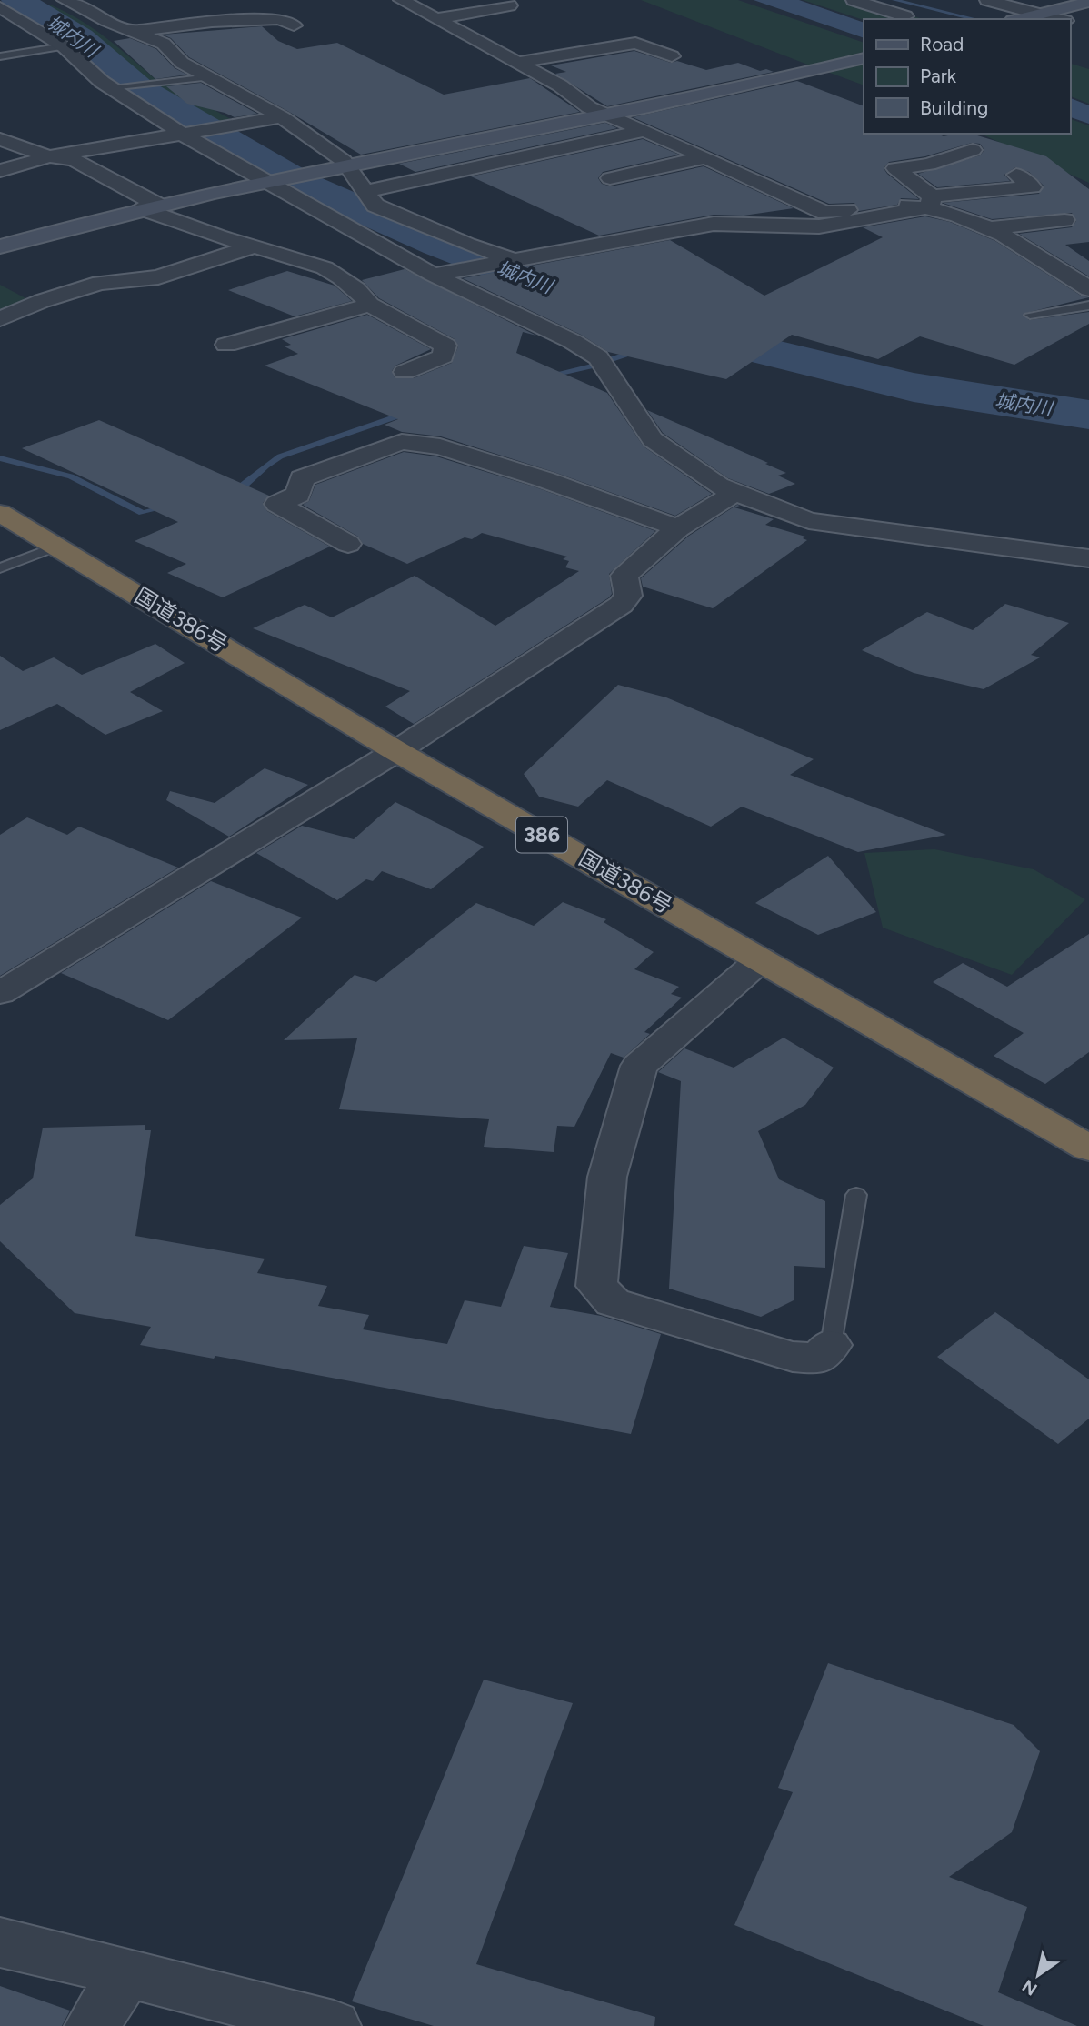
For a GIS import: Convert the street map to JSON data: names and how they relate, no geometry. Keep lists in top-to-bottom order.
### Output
{
  "streets": {
    "highway": ["国道386号", "386"]
  },
  "water": ["城内川"],
  "legend": ["Road", "Park", "Building"],
  "north": "bottom left"
}
